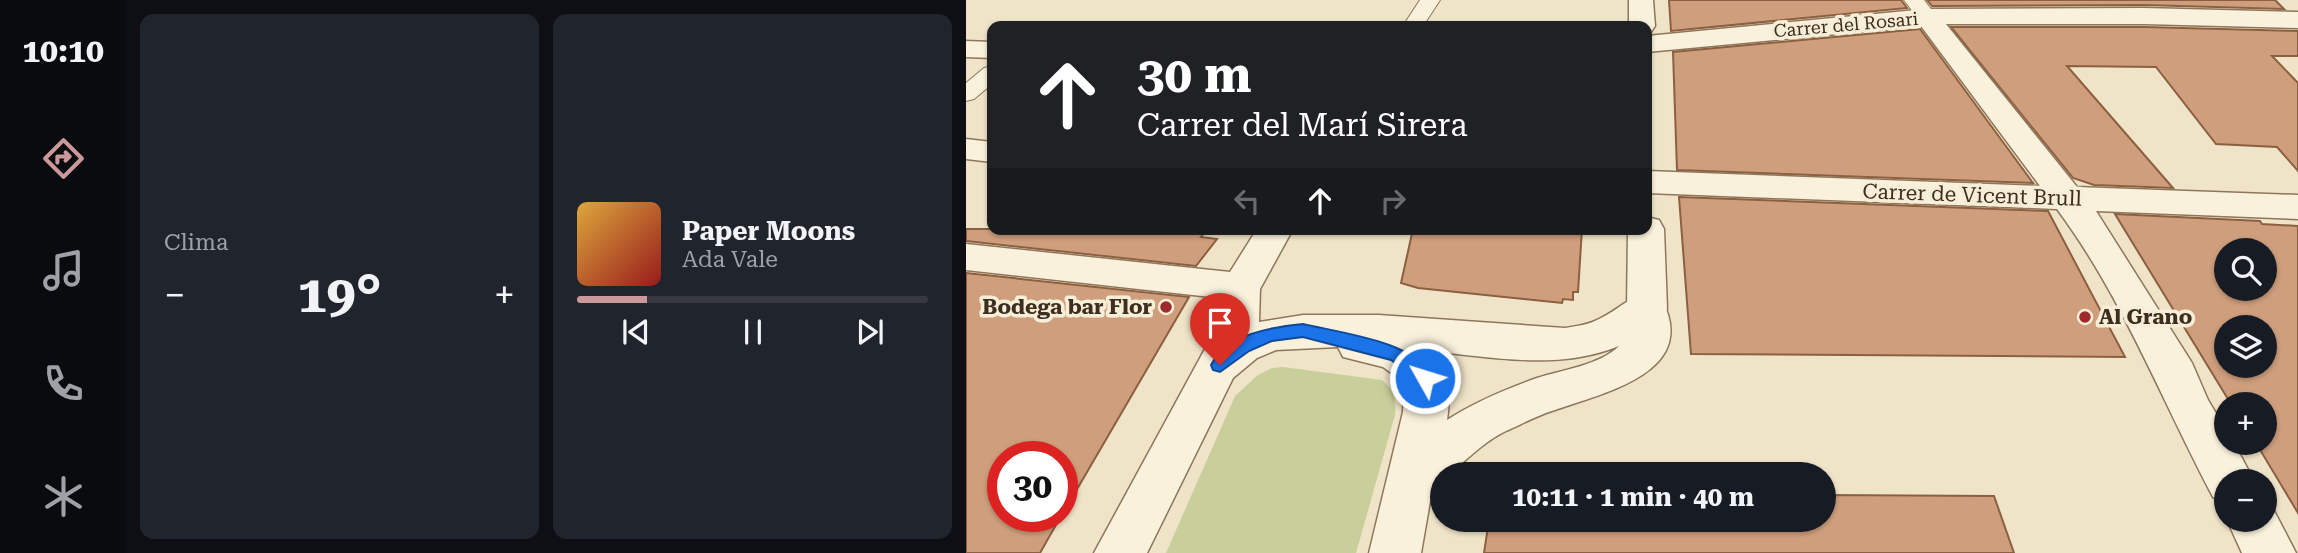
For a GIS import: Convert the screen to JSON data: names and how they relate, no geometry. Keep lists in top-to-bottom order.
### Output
{
  "streets": {
    "street": ["Carrer del Rosari", "Carrer de Vicent Brull"]
  },
  "places": ["Bodega bar Flor", "Al Grano"],
  "page": {
    "tabs": "10:10",
    "tile": "Clima",
    "turn": ["30 m", "Carrer del Marí Sirera"],
    "song": ["Paper Moons", "Ada Vale"],
    "map_buttons": ["+", "−"],
    "heat": ["−", "19°", "+"],
    "limit": "30",
    "trip": "10:11 · 1 min · 40 m"
  }
}
